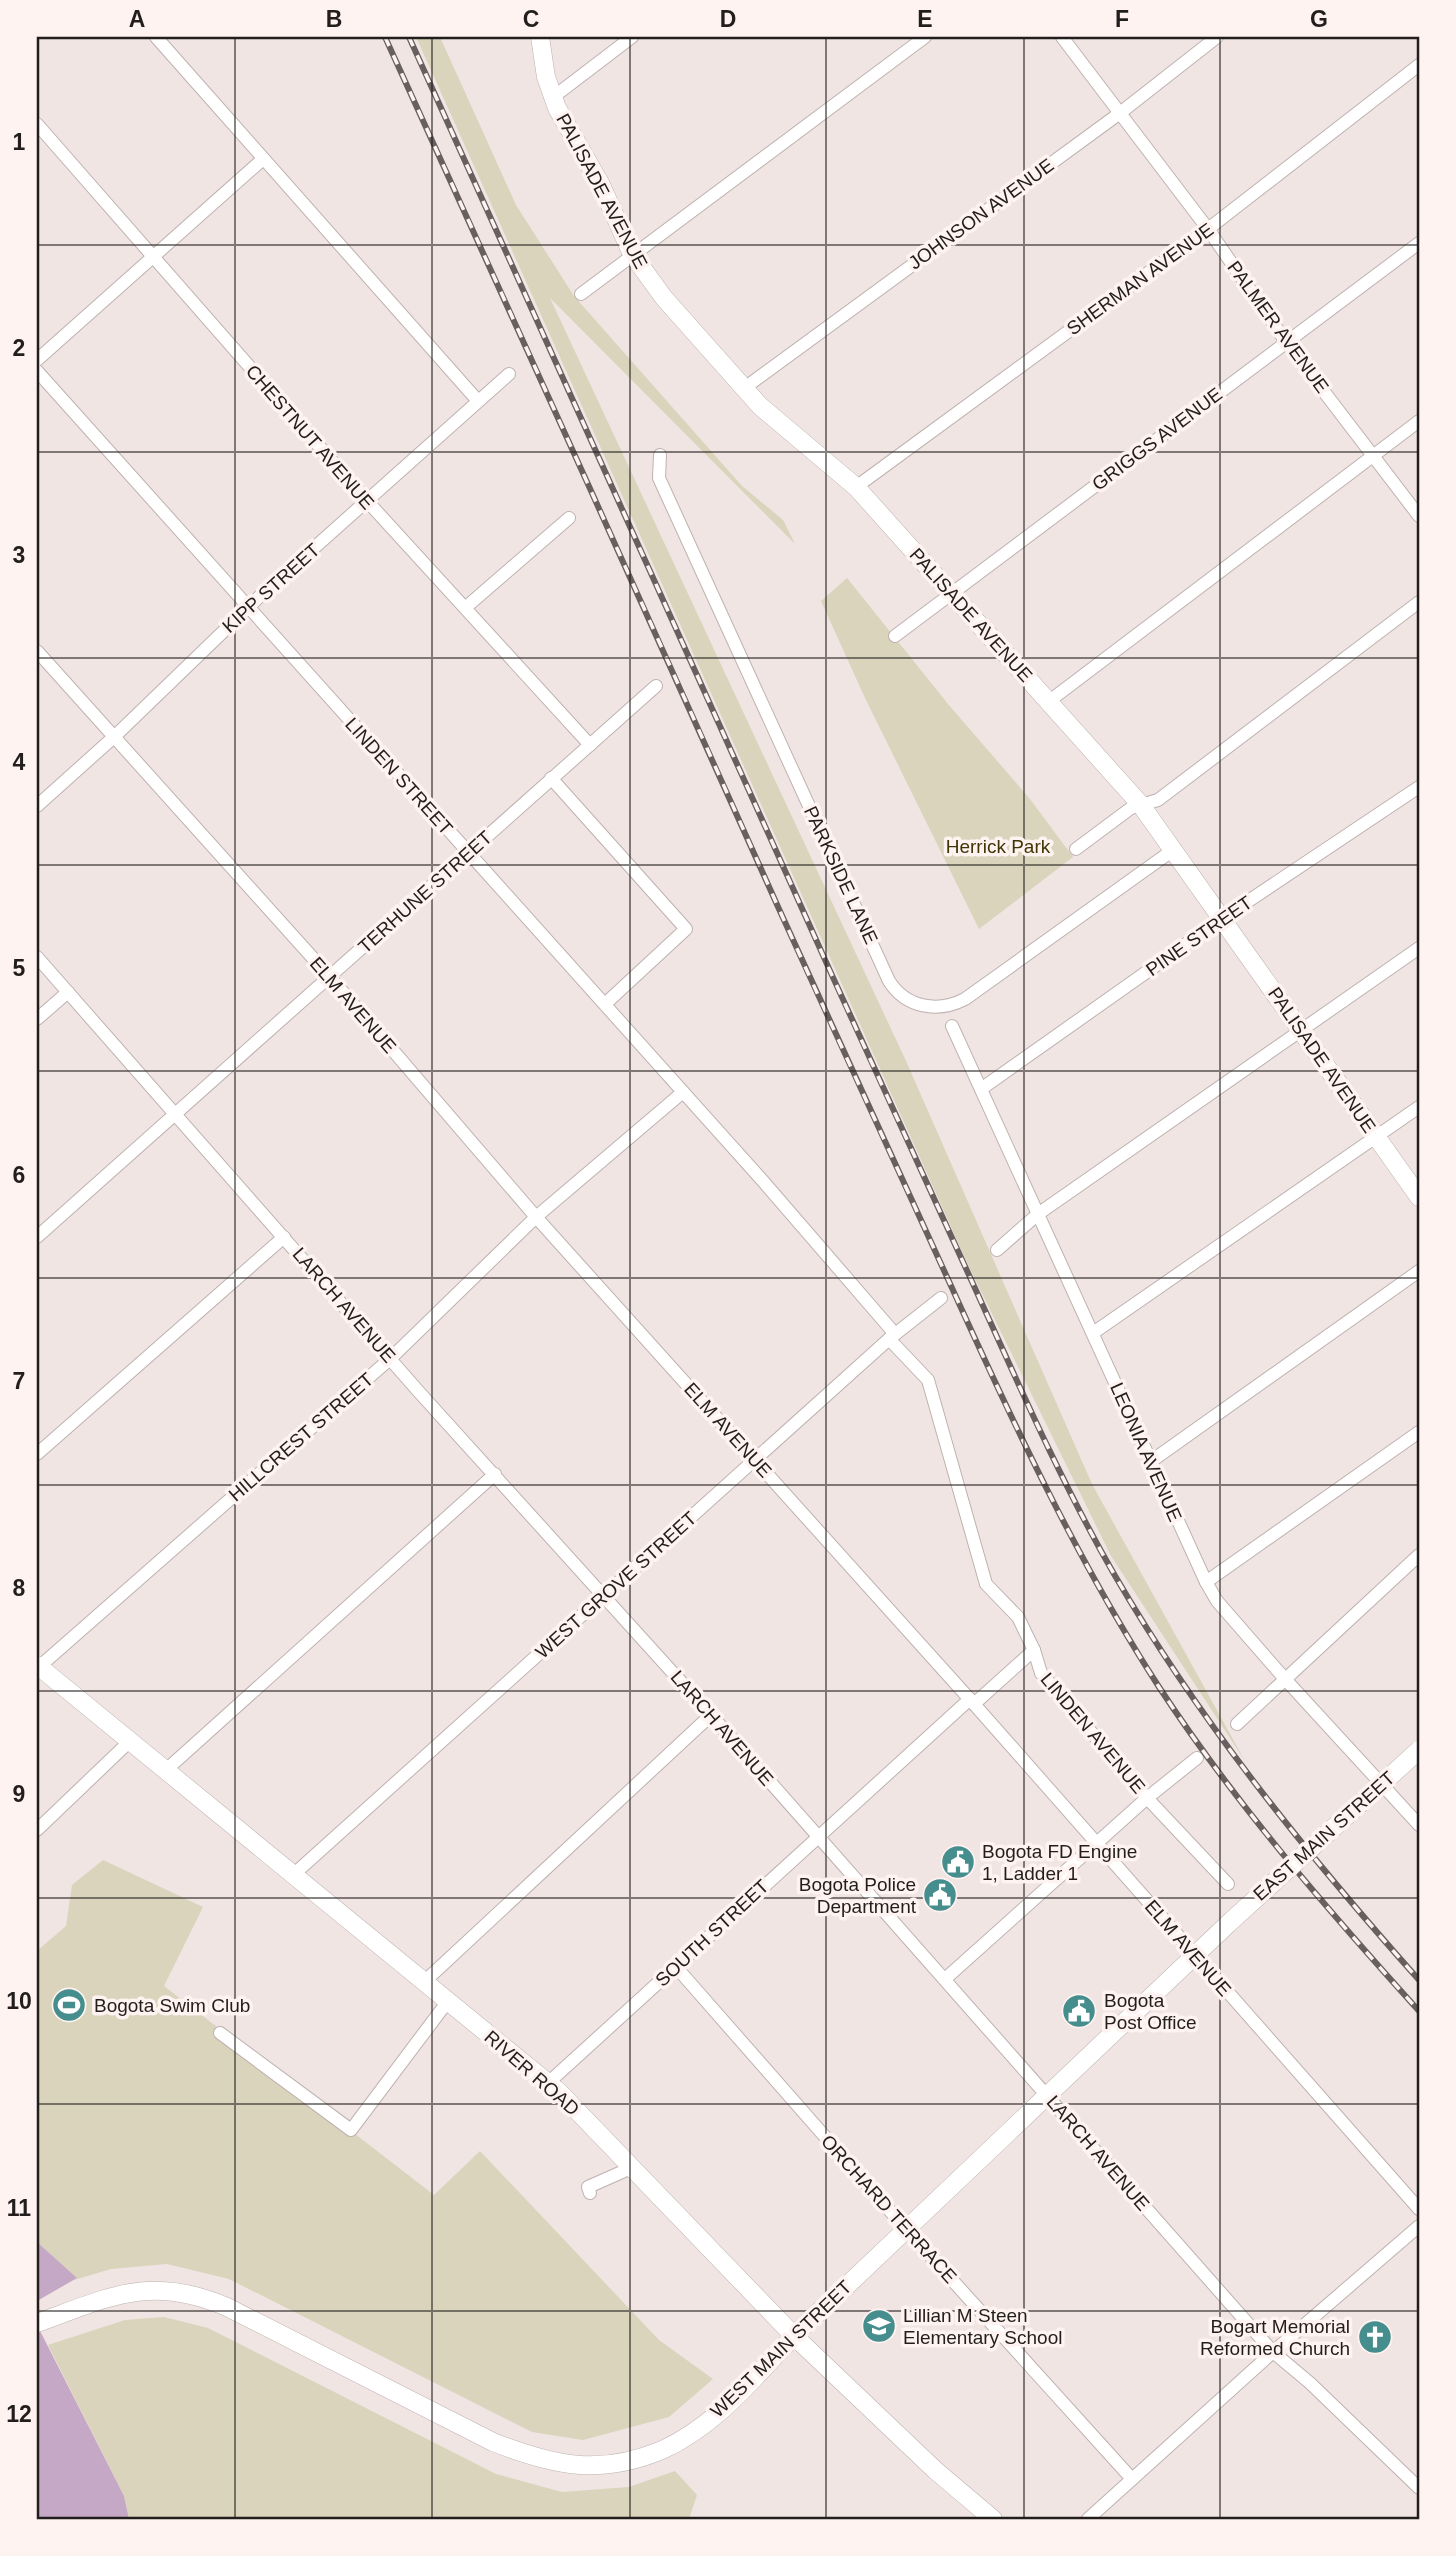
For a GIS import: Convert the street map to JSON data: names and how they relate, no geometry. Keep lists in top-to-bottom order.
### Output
{
  "streets": {
    "main road": [
      "PALISADE AVENUE",
      "EAST MAIN STREET",
      "RIVER ROAD",
      "WEST MAIN STREET"
    ],
    "street": [
      "JOHNSON AVENUE",
      "SHERMAN AVENUE",
      "PALMER AVENUE",
      "CHESTNUT AVENUE",
      "GRIGGS AVENUE",
      "KIPP STREET",
      "LINDEN STREET",
      "PARKSIDE LANE",
      "TERHUNE STREET",
      "PINE STREET",
      "ELM AVENUE",
      "LARCH AVENUE",
      "HILLCREST STREET",
      "LEONIA AVENUE",
      "WEST GROVE STREET",
      "LINDEN AVENUE",
      "SOUTH STREET",
      "ORCHARD TERRACE"
    ]
  },
  "crossings": [
    ["PALISADE AVENUE", "JOHNSON AVENUE"],
    ["PALISADE AVENUE", "SHERMAN AVENUE"],
    ["PALISADE AVENUE", "GRIGGS AVENUE"],
    ["PALISADE AVENUE", "PARKSIDE LANE"],
    ["PALISADE AVENUE", "PINE STREET"],
    ["JOHNSON AVENUE", "PALMER AVENUE"],
    ["SHERMAN AVENUE", "PALMER AVENUE"],
    ["PALMER AVENUE", "GRIGGS AVENUE"],
    ["CHESTNUT AVENUE", "KIPP STREET"],
    ["CHESTNUT AVENUE", "TERHUNE STREET"],
    ["KIPP STREET", "LINDEN STREET"],
    ["KIPP STREET", "ELM AVENUE"],
    ["LINDEN STREET", "TERHUNE STREET"],
    ["LINDEN STREET", "HILLCREST STREET"],
    ["LINDEN STREET", "LINDEN AVENUE"],
    ["TERHUNE STREET", "ELM AVENUE"],
    ["TERHUNE STREET", "LARCH AVENUE"],
    ["PINE STREET", "LEONIA AVENUE"],
    ["ELM AVENUE", "HILLCREST STREET"],
    ["ELM AVENUE", "WEST GROVE STREET"],
    ["ELM AVENUE", "SOUTH STREET"],
    ["ELM AVENUE", "WEST MAIN STREET"],
    ["LARCH AVENUE", "HILLCREST STREET"],
    ["LARCH AVENUE", "WEST GROVE STREET"],
    ["LARCH AVENUE", "SOUTH STREET"],
    ["LARCH AVENUE", "WEST MAIN STREET"],
    ["HILLCREST STREET", "RIVER ROAD"],
    ["WEST GROVE STREET", "LINDEN AVENUE"],
    ["WEST GROVE STREET", "RIVER ROAD"],
    ["LINDEN AVENUE", "SOUTH STREET"],
    ["EAST MAIN STREET", "WEST MAIN STREET"],
    ["SOUTH STREET", "RIVER ROAD"],
    ["SOUTH STREET", "ORCHARD TERRACE"],
    ["RIVER ROAD", "WEST MAIN STREET"],
    ["ORCHARD TERRACE", "WEST MAIN STREET"]
  ],
  "parks": ["Herrick Park"],
  "places": {
    "public building": ["Bogota FD Engine 1, Ladder 1", "Bogota Police Department", "Bogota Post Office"],
    "sports": ["Bogota Swim Club"],
    "school or university": ["Lillian M Steen Elementary School"],
    "church": ["Bogart Memorial Reformed Church"]
  },
  "grid": {
    "columns": [
      "A",
      "B",
      "C",
      "D",
      "E",
      "F",
      "G"
    ],
    "rows": [
      "1",
      "2",
      "3",
      "4",
      "5",
      "6",
      "7",
      "8",
      "9",
      "10",
      "11",
      "12"
    ]
  }
}
